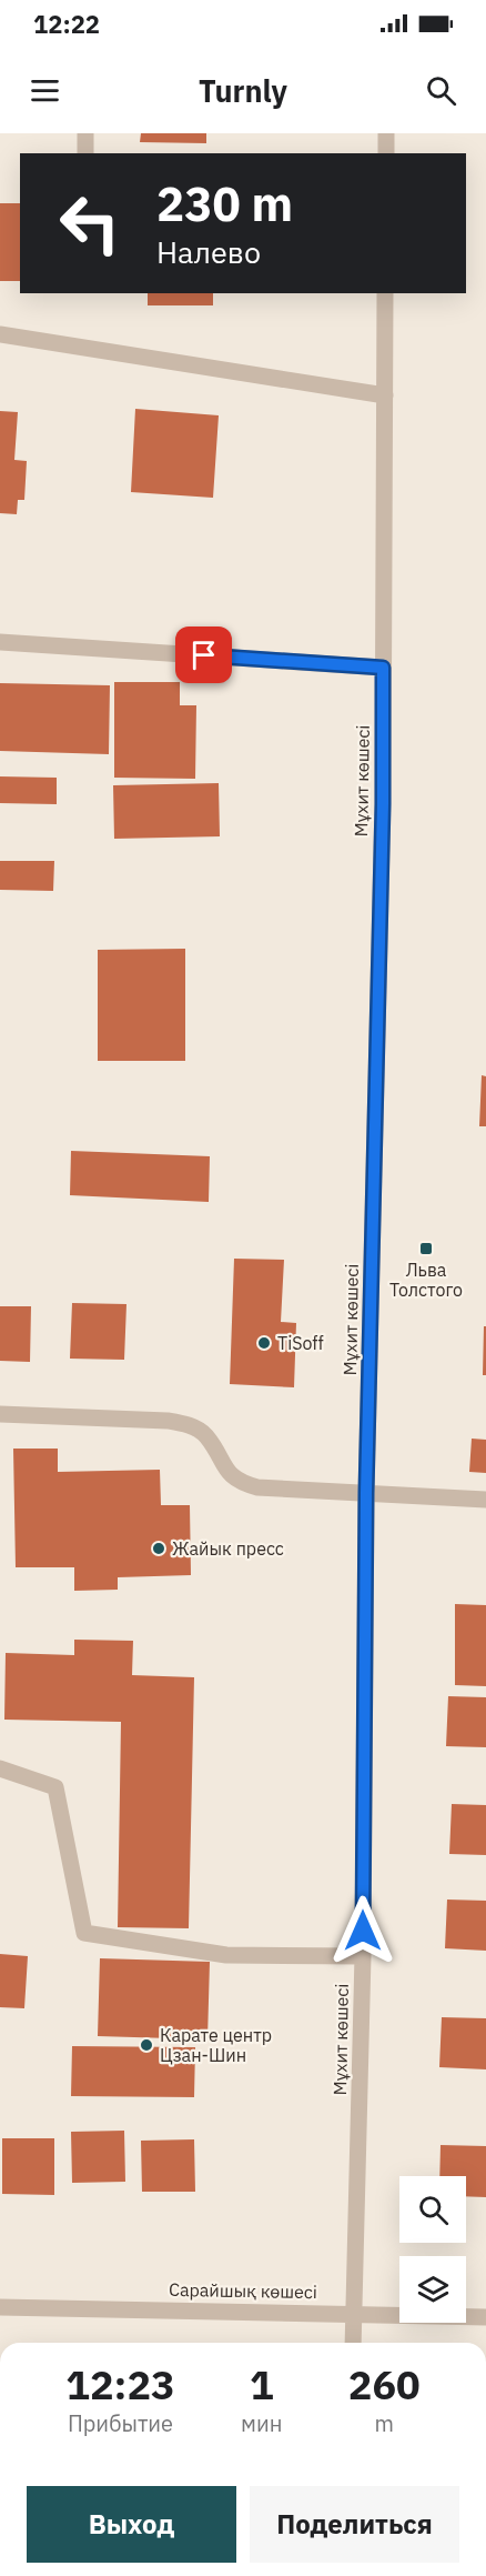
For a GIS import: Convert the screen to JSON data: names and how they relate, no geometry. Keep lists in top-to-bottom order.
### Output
{
  "streets": {
    "street": ["Мұхит көшесі", "Сарайшық көшесі"]
  },
  "crossings": [
    ["Мұхит көшесі", "Сарайшық көшесі"]
  ],
  "places": {
    "transit": ["Льва Толстого"],
    "other": ["TiSoff", "Жайык пресс", "Карате центр Цзан-Шин"]
  },
  "page": {
    "status": "12:22",
    "header": "Turnly",
    "turn": ["230 m", "Налево"],
    "eta": [
      "12:23",
      "Прибытие",
      "1",
      "мин",
      "260",
      "m"
    ],
    "buttons": ["Выход", "Поделиться"]
  }
}
